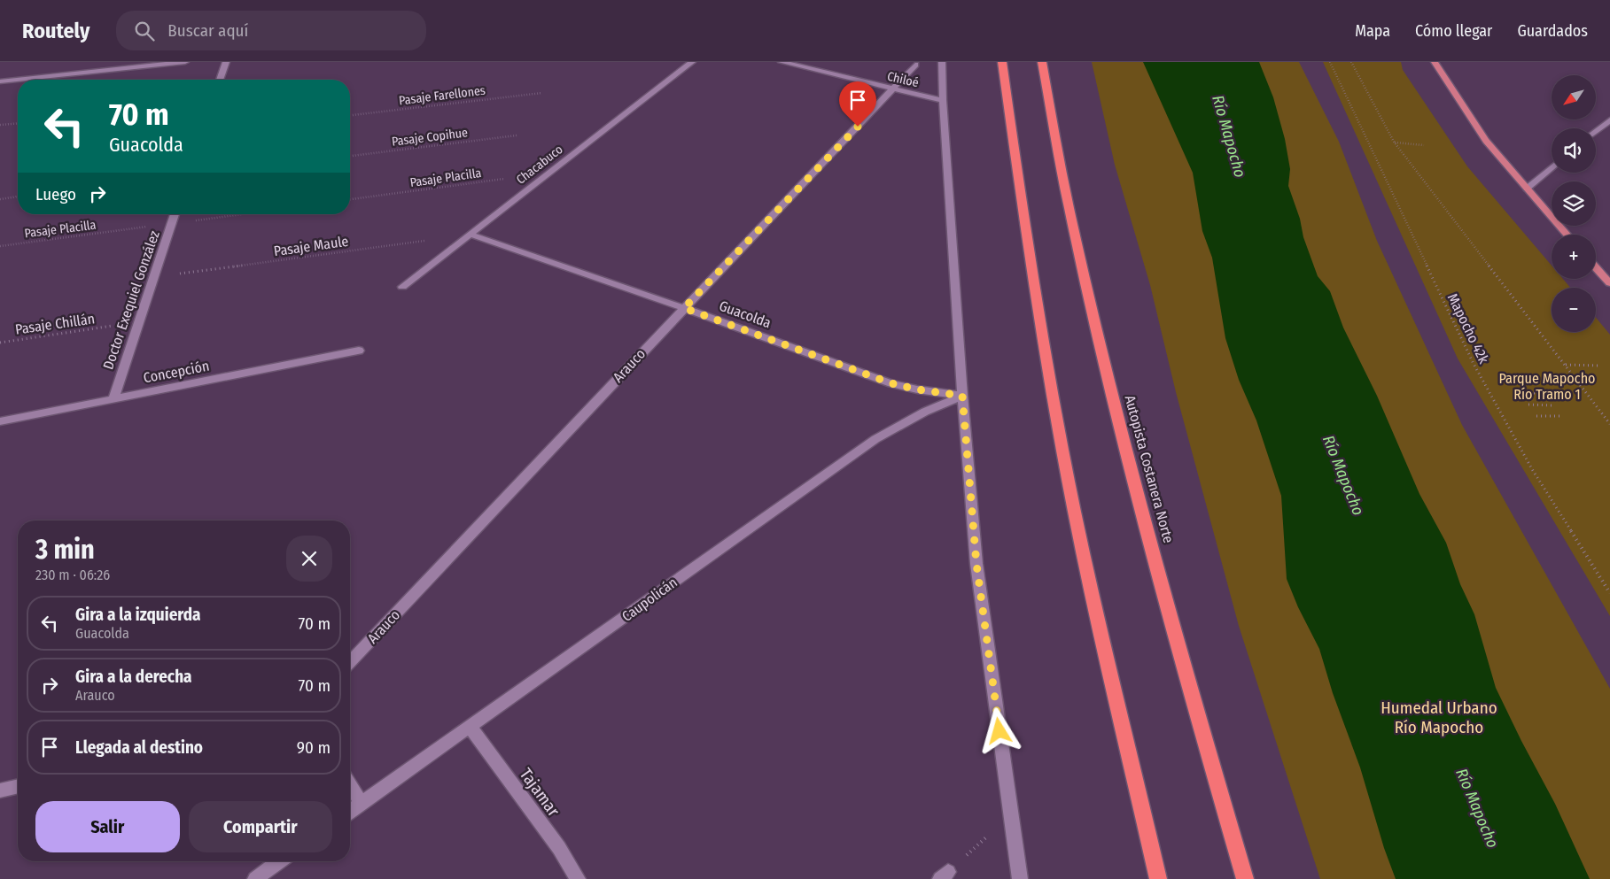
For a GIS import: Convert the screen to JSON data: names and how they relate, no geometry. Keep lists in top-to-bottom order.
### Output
{
  "streets": {
    "highway": ["Autopista Costanera Norte"],
    "street": [
      "Chiloé",
      "Chacabuco",
      "Doctor Exequiel González",
      "Guacolda",
      "Arauco",
      "Concepción",
      "Caupolicán",
      "Tajamar"
    ],
    "path": [
      "Pasaje Farellones",
      "Pasaje Copihue",
      "Pasaje Placilla",
      "Pasaje Maule",
      "Pasaje Chillán",
      "Mapocho 42k"
    ]
  },
  "crossings": [
    ["Chiloé", "Arauco"],
    ["Chacabuco", "Guacolda"],
    ["Pasaje Placilla", "Doctor Exequiel González"],
    ["Pasaje Maule", "Doctor Exequiel González"],
    ["Doctor Exequiel González", "Pasaje Chillán"],
    ["Doctor Exequiel González", "Concepción"],
    ["Guacolda", "Arauco"],
    ["Guacolda", "Caupolicán"],
    ["Caupolicán", "Tajamar"]
  ],
  "water": ["Río Mapocho"],
  "parks": ["Parque Mapocho Río Tramo 1", "Humedal Urbano Río Mapocho"],
  "north": "bottom left",
  "page": {
    "header": "Routely",
    "search": "Buscar aquí",
    "nav": ["Mapa", "Cómo llegar", "Guardados"],
    "map_buttons": ["+", "−"],
    "turn": ["70 m", "Guacolda"],
    "then": "Luego",
    "heading": ["3 min", "230 m · 06:26"],
    "list": [
      {
        "name": "Gira a la izquierda",
        "note": "Guacolda",
        "value": "70 m"
      },
      {
        "name": "Gira a la derecha",
        "note": "Arauco",
        "value": "70 m"
      },
      {
        "name": "Llegada al destino",
        "value": "90 m"
      }
    ],
    "buttons": ["Salir", "Compartir"]
  }
}
